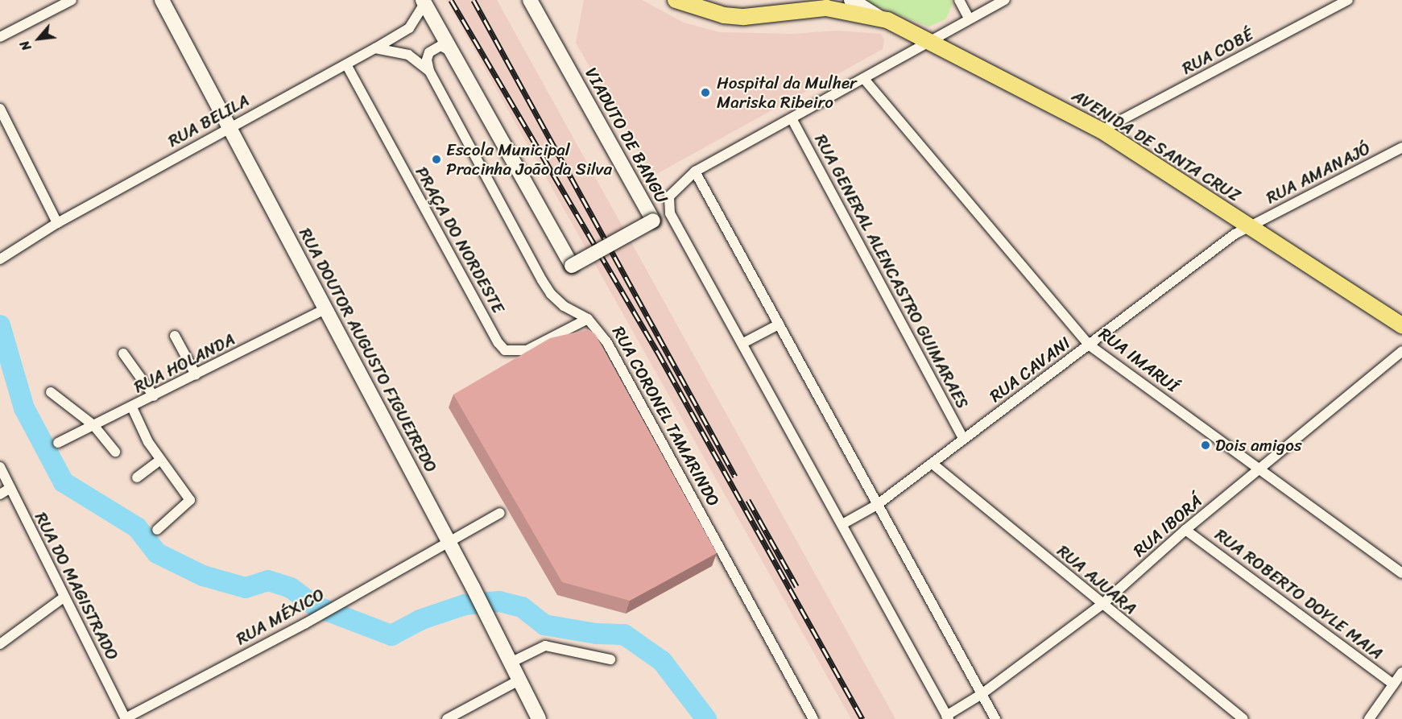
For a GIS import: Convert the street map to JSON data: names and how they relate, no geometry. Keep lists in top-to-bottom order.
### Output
{
  "streets": {
    "main road": ["AVENIDA DE SANTA CRUZ"],
    "street": [
      "RUA COBÉ",
      "RUA BELILA",
      "VIADUTO DE BANGU",
      "RUA AMANAJÓ",
      "PRAÇA DO NORDESTE",
      "RUA GENERAL ALENCASTRO GUIMARAES",
      "RUA DOUTOR AUGUSTO FIGUEIREDO",
      "RUA IMARUÍ",
      "RUA HOLANDA",
      "RUA CAVANI",
      "RUA CORONEL TAMARINDO",
      "RUA IBORÁ",
      "RUA AJUARA",
      "RUA DO MAGISTRADO",
      "RUA ROBERTO DOYLE MAIA",
      "RUA MÉXICO"
    ]
  },
  "crossings": [
    ["RUA COBÉ", "AVENIDA DE SANTA CRUZ"],
    ["RUA BELILA", "PRAÇA DO NORDESTE"],
    ["RUA BELILA", "RUA DOUTOR AUGUSTO FIGUEIREDO"],
    ["RUA BELILA", "RUA CORONEL TAMARINDO"],
    ["AVENIDA DE SANTA CRUZ", "RUA AMANAJÓ"],
    ["AVENIDA DE SANTA CRUZ", "RUA CAVANI"],
    ["RUA AMANAJÓ", "RUA CAVANI"],
    ["PRAÇA DO NORDESTE", "RUA CORONEL TAMARINDO"],
    ["RUA GENERAL ALENCASTRO GUIMARAES", "RUA CAVANI"],
    ["RUA DOUTOR AUGUSTO FIGUEIREDO", "RUA HOLANDA"],
    ["RUA DOUTOR AUGUSTO FIGUEIREDO", "RUA MÉXICO"],
    ["RUA IMARUÍ", "RUA CAVANI"],
    ["RUA IMARUÍ", "RUA IBORÁ"],
    ["RUA CAVANI", "RUA AJUARA"],
    ["RUA IBORÁ", "RUA AJUARA"],
    ["RUA IBORÁ", "RUA ROBERTO DOYLE MAIA"],
    ["RUA DO MAGISTRADO", "RUA MÉXICO"]
  ],
  "places": ["Hospital da Mulher Mariska Ribeiro", "Escola Municipal Pracinha João da Silva", "Dois amigos"],
  "north": "bottom left"
}
